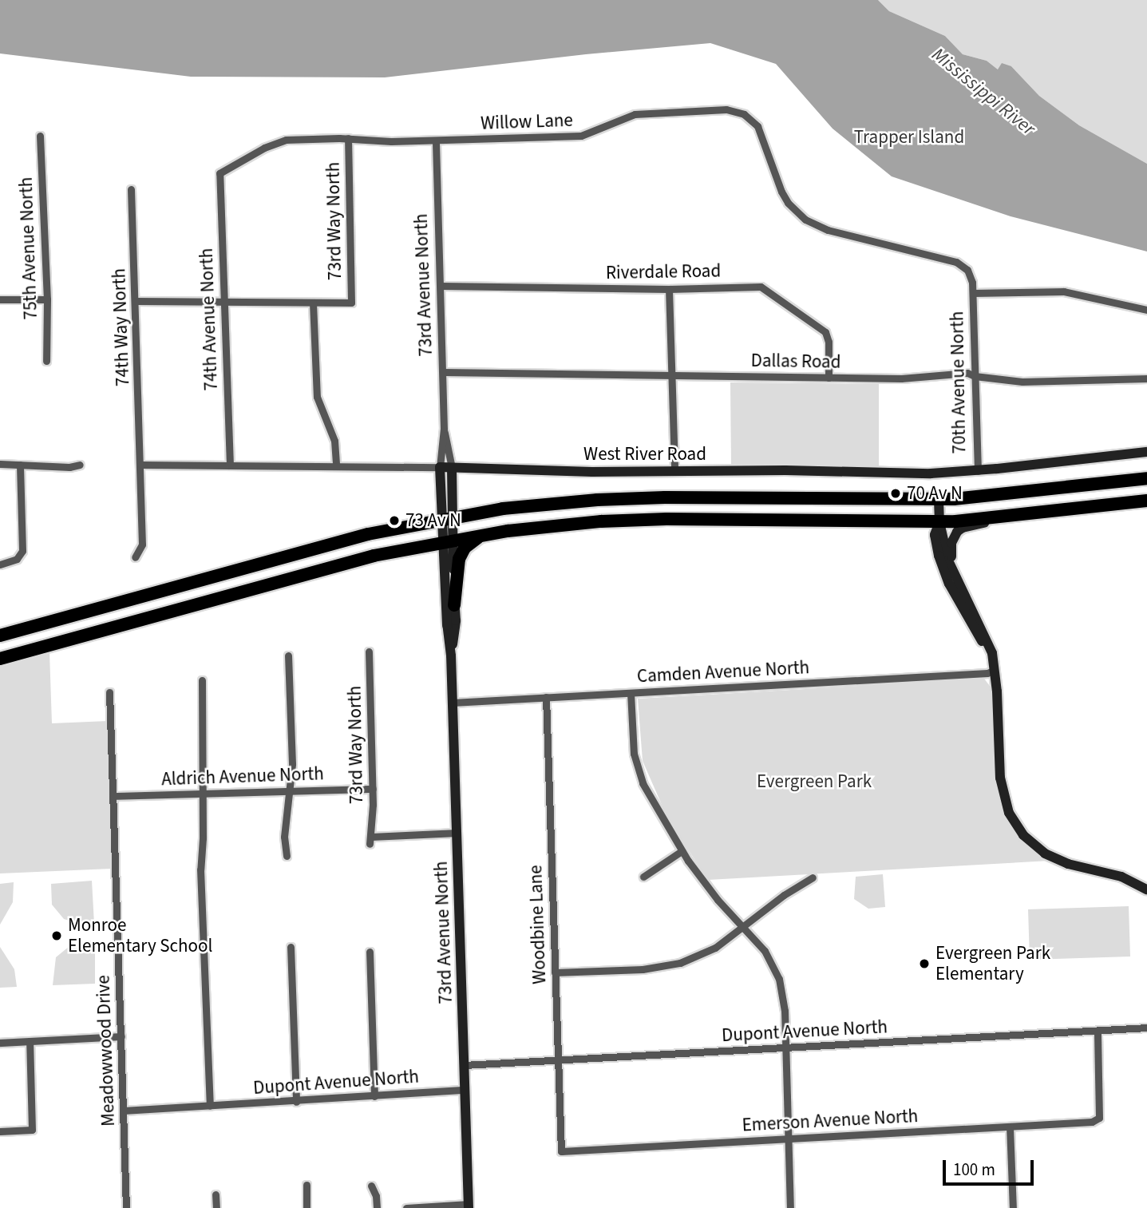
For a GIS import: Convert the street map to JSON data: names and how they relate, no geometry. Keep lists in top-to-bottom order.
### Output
{
  "streets": {
    "street": [
      "Willow Lane",
      "73rd Way North",
      "75th Avenue North",
      "Riverdale Road",
      "73rd Avenue North",
      "74th Avenue North",
      "74th Way North",
      "Dallas Road",
      "70th Avenue North",
      "West River Road",
      "Camden Avenue North",
      "Aldrich Avenue North",
      "Woodbine Lane",
      "Dupont Avenue North",
      "Meadowwood Drive",
      "Emerson Avenue North"
    ]
  },
  "crossings": [
    ["Willow Lane", "73rd Way North"],
    ["Willow Lane", "73rd Avenue North"],
    ["Willow Lane", "74th Avenue North"],
    ["Willow Lane", "70th Avenue North"],
    ["73rd Way North", "73rd Avenue North"],
    ["73rd Way North", "West River Road"],
    ["73rd Way North", "Aldrich Avenue North"],
    ["Riverdale Road", "73rd Avenue North"],
    ["Riverdale Road", "Dallas Road"],
    ["73rd Avenue North", "Dallas Road"],
    ["73rd Avenue North", "West River Road"],
    ["73rd Avenue North", "Camden Avenue North"],
    ["73rd Avenue North", "Dupont Avenue North"],
    ["74th Avenue North", "West River Road"],
    ["74th Way North", "West River Road"],
    ["Dallas Road", "70th Avenue North"],
    ["70th Avenue North", "West River Road"],
    ["Camden Avenue North", "Woodbine Lane"],
    ["Aldrich Avenue North", "Meadowwood Drive"],
    ["Woodbine Lane", "Dupont Avenue North"],
    ["Woodbine Lane", "Emerson Avenue North"],
    ["Dupont Avenue North", "Meadowwood Drive"],
    ["Dupont Avenue North", "Emerson Avenue North"]
  ],
  "water": ["Mississippi River"],
  "parks": ["Trapper Island", "Evergreen Park"],
  "places": [
    "70 Av N",
    "73 Av N",
    "Monroe Elementary School",
    "Evergreen Park Elementary"
  ],
  "scale_bar": "100 m"
}
